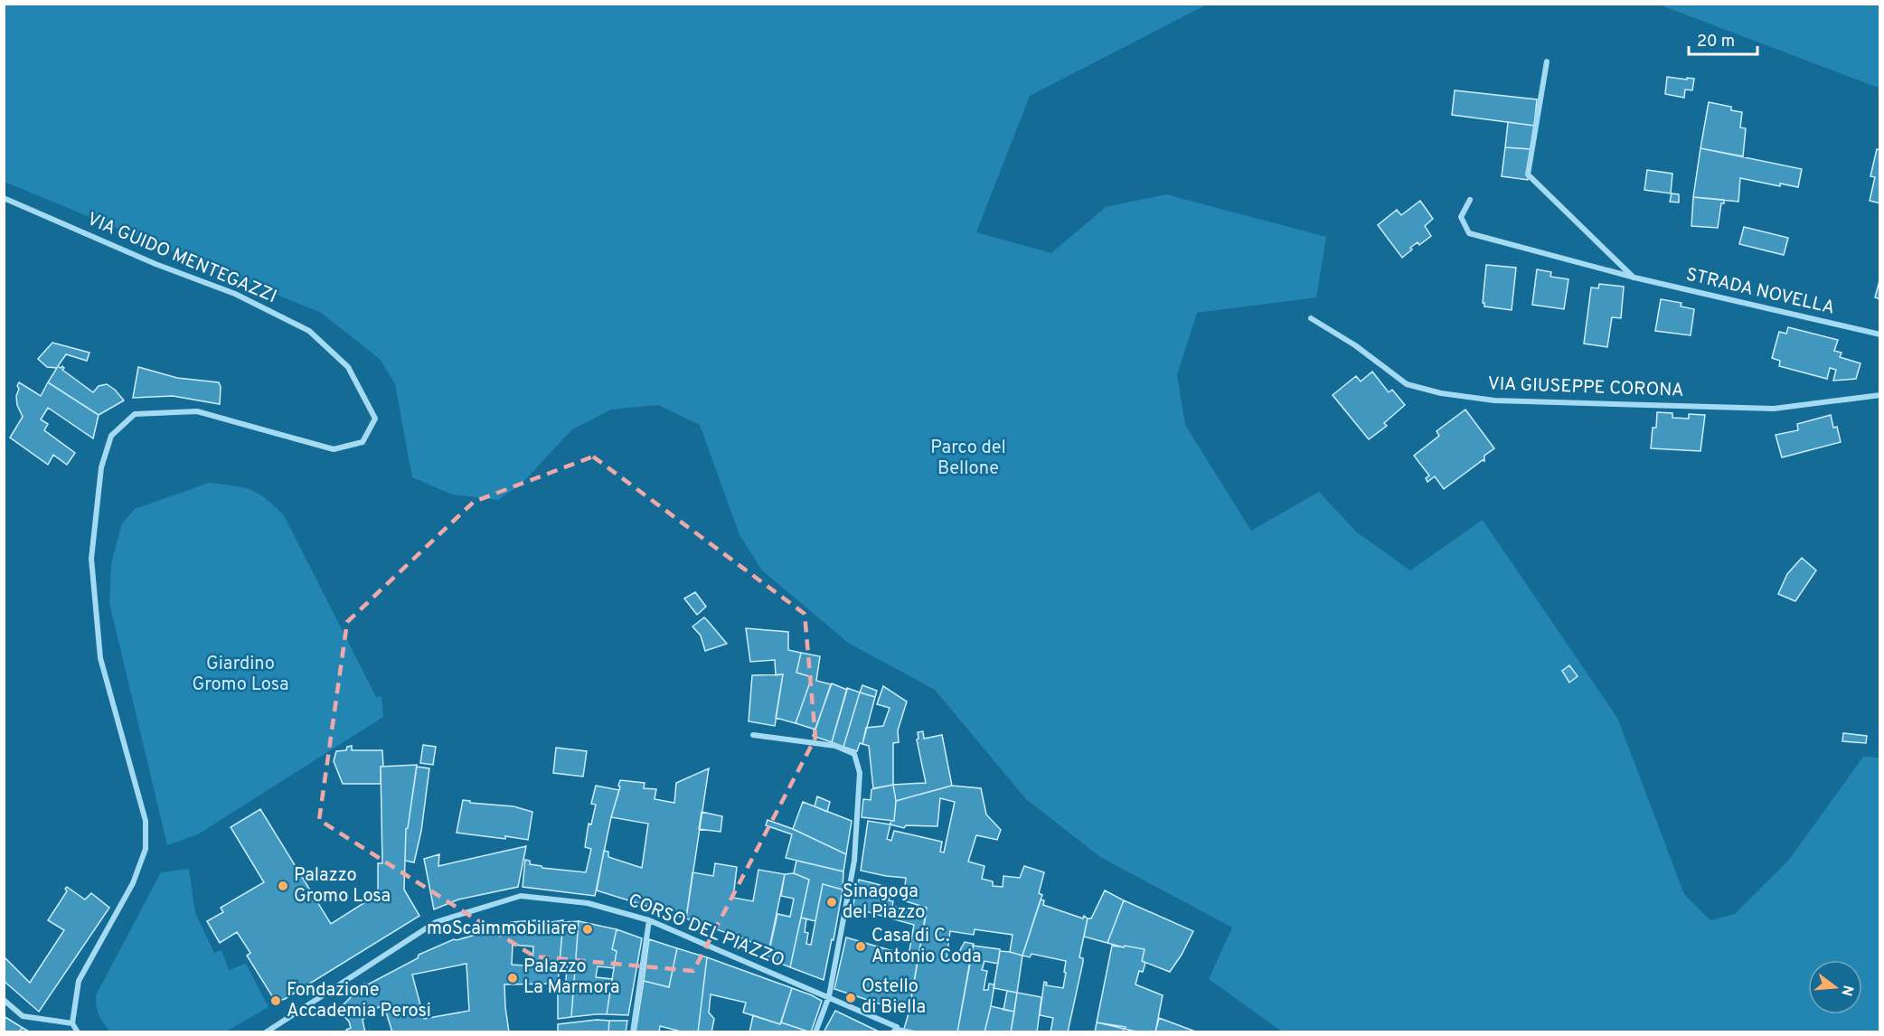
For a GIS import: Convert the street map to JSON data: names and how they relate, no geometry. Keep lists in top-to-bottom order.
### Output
{
  "streets": {
    "street": [
      "VIA GUIDO MENTEGAZZI",
      "STRADA NOVELLA",
      "VIA GIUSEPPE CORONA",
      "CORSO DEL PIAZZO"
    ]
  },
  "parks": ["Parco del Bellone", "Giardino Gromo Losa"],
  "places": [
    "Palazzo Gromo Losa",
    "Sinagoga del Piazzo",
    "moScaimmobiliare",
    "Casa di C. Antonio Coda",
    "Palazzo La Marmora",
    "Ostello di Biella",
    "Fondazione Accademia Perosi"
  ],
  "scale_bar": "20 m",
  "north": "right"
}
